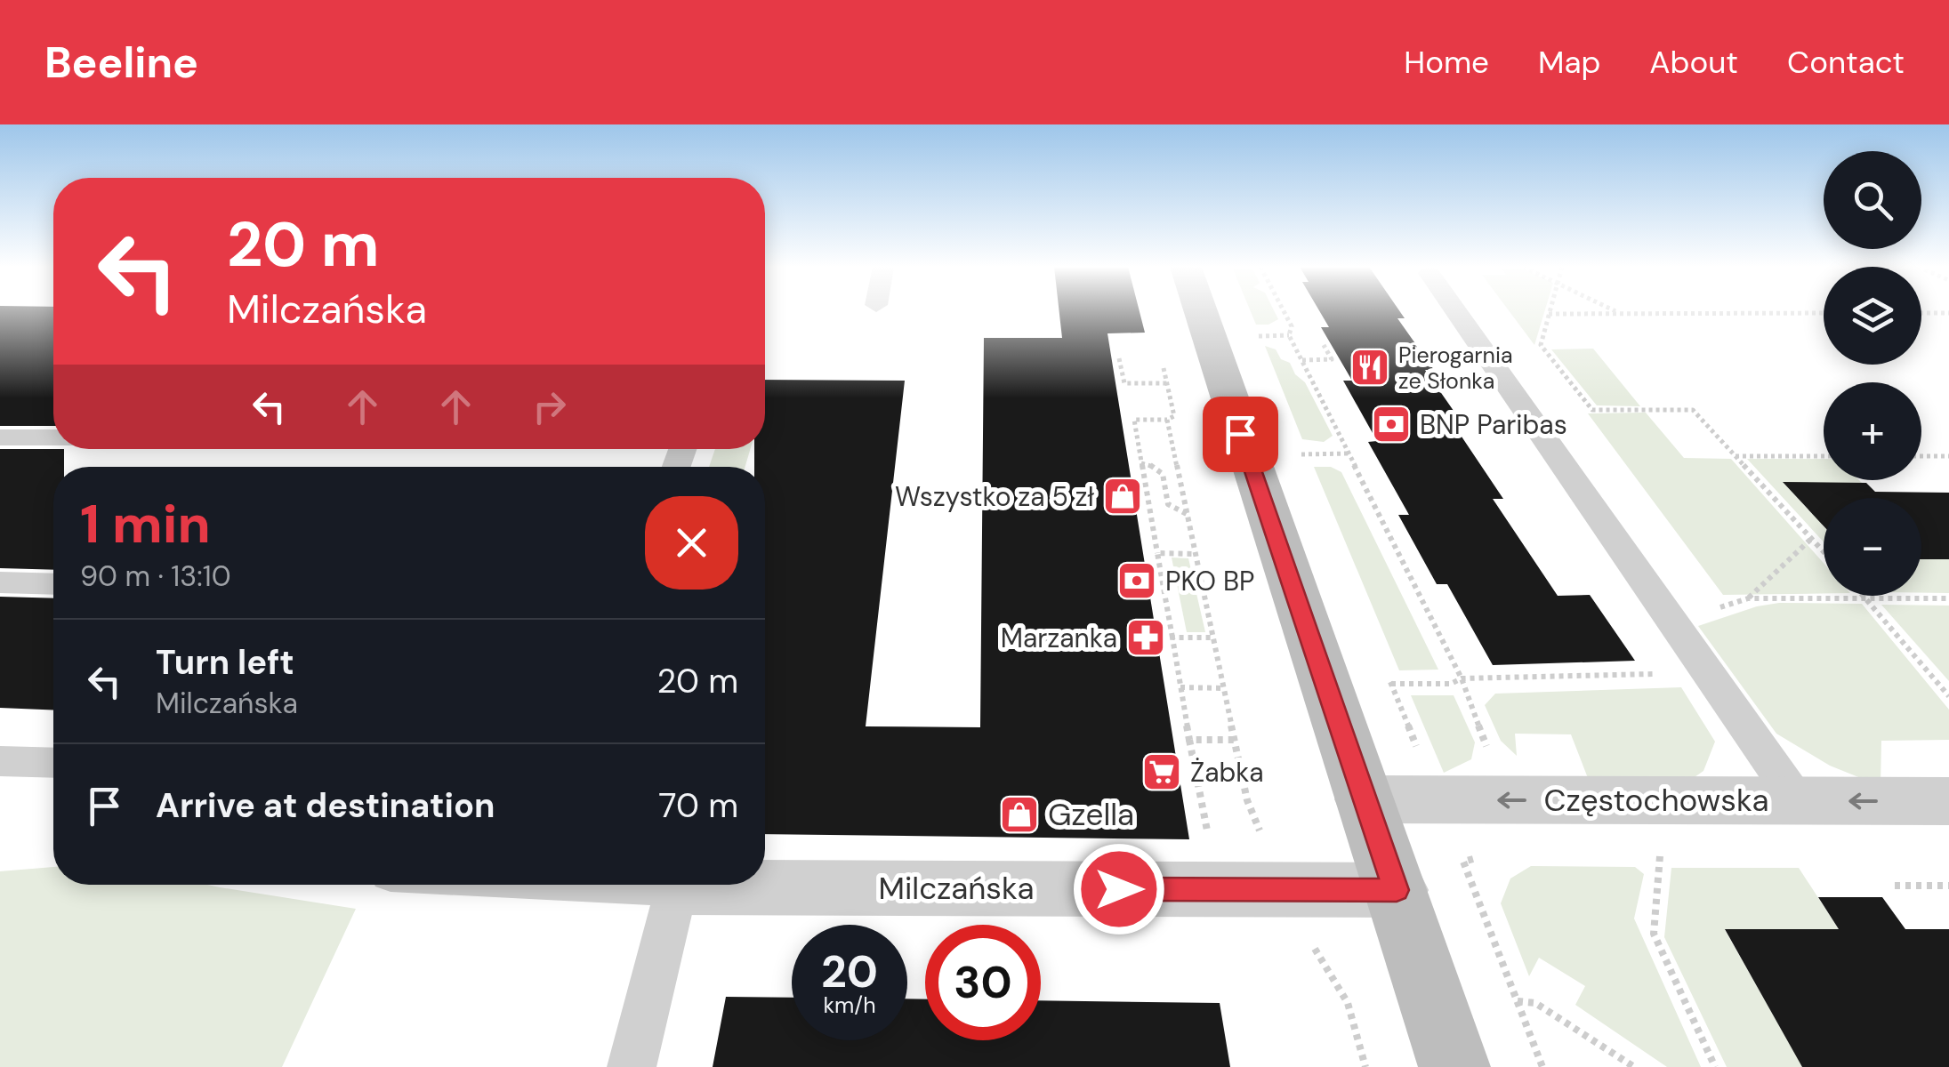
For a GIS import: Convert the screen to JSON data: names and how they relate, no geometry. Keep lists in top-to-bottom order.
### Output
{
  "streets": {
    "street": ["Częstochowska", "Milczańska"]
  },
  "one_way": ["Częstochowska"],
  "places": {
    "restaurant": ["Pierogarnia ze Słonka"],
    "bank": ["BNP Paribas", "PKO BP"],
    "shop": ["Wszystko za 5 zł", "Gzella"],
    "pharmacy": ["Marzanka"],
    "supermarket": ["Żabka"]
  },
  "page": {
    "header": "Beeline",
    "nav": [
      "Home",
      "Map",
      "About",
      "Contact"
    ],
    "map_buttons": ["+", "−"],
    "turn": ["20 m", "Milczańska"],
    "heading": ["1 min", "90 m · 13:10"],
    "list": [
      {
        "name": "Turn left",
        "note": "Milczańska",
        "value": "20 m"
      },
      {
        "name": "Arrive at destination",
        "value": "70 m"
      }
    ],
    "speed": "20 km/h",
    "limit": "30"
  }
}
